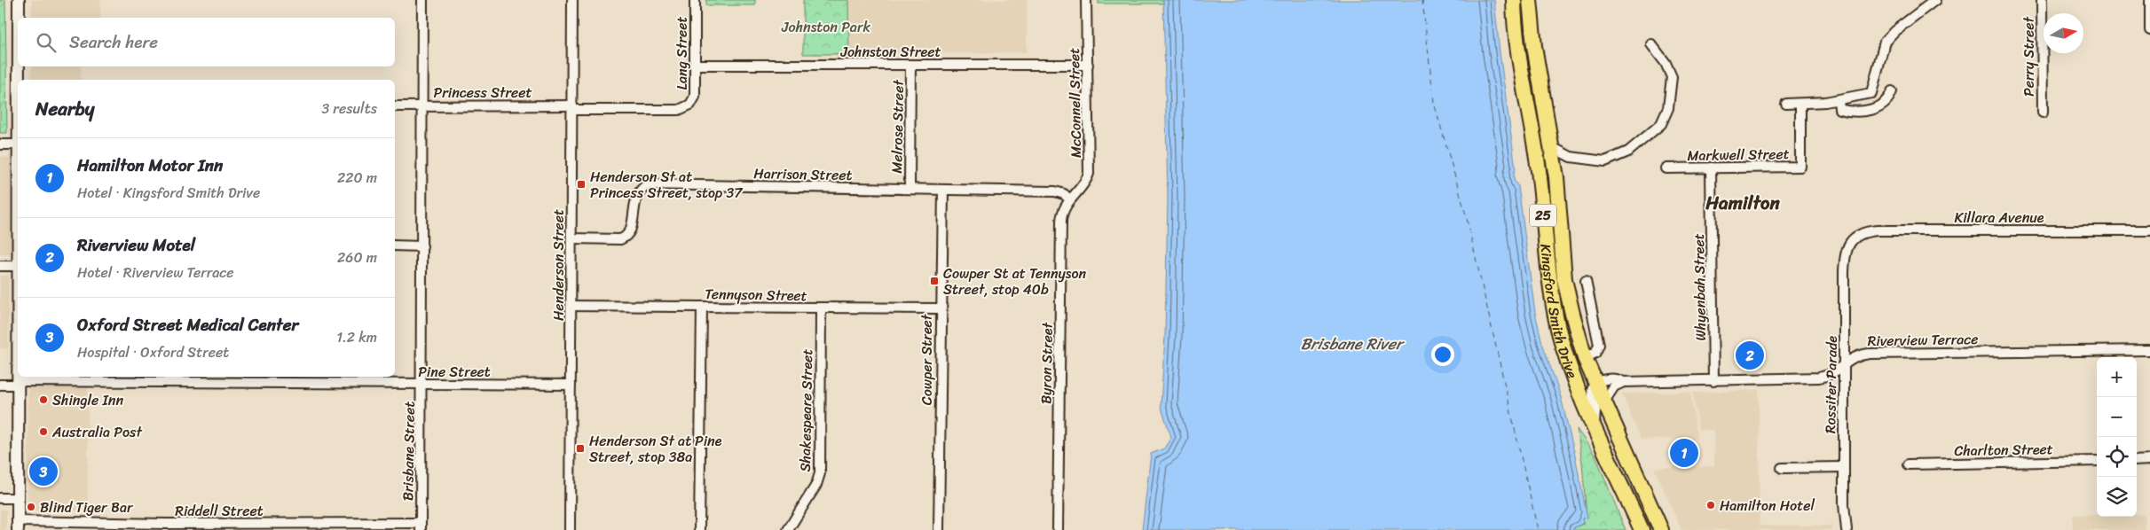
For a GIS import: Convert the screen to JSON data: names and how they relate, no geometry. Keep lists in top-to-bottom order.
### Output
{
  "streets": {
    "highway": ["25", "Kingsford Smith Drive"],
    "street": [
      "Johnston Street",
      "Lang Street",
      "Perry Street",
      "Princess Street",
      "McConnell Street",
      "Melrose Street",
      "Markwell Street",
      "Harrison Street",
      "Killara Avenue",
      "Henderson Street",
      "Whyenbah Street",
      "Tennyson Street",
      "Riverview Terrace",
      "Cowper Street",
      "Byron Street",
      "Pine Street",
      "Rossiter Parade",
      "Shakespeare Street",
      "Charlton Street",
      "Brisbane Street",
      "Riddell Street"
    ]
  },
  "crossings": [
    ["Johnston Street", "Lang Street"],
    ["Johnston Street", "McConnell Street"],
    ["Johnston Street", "Melrose Street"],
    ["Lang Street", "Princess Street"],
    ["Princess Street", "Henderson Street"],
    ["Princess Street", "Brisbane Street"],
    ["McConnell Street", "Harrison Street"],
    ["McConnell Street", "Byron Street"],
    ["Melrose Street", "Harrison Street"],
    ["Markwell Street", "Whyenbah Street"],
    ["Harrison Street", "Henderson Street"],
    ["Harrison Street", "Cowper Street"],
    ["Harrison Street", "Byron Street"],
    ["Killara Avenue", "Rossiter Parade"],
    ["Henderson Street", "Tennyson Street"],
    ["Henderson Street", "Pine Street"],
    ["Whyenbah Street", "Riverview Terrace"],
    ["Tennyson Street", "Cowper Street"],
    ["Tennyson Street", "Shakespeare Street"],
    ["Kingsford Smith Drive", "Riverview Terrace"],
    ["Riverview Terrace", "Rossiter Parade"],
    ["Pine Street", "Brisbane Street"],
    ["Brisbane Street", "Riddell Street"]
  ],
  "districts": ["Hamilton"],
  "water": ["Brisbane River"],
  "parks": ["Johnston Park"],
  "places": {
    "transit": ["Henderson St at Princess Street, stop 37", "Cowper St at Tennyson Street, stop 40b", "Henderson St at Pine Street, stop 38a"],
    "other": [
      "Shingle Inn",
      "Australia Post",
      "Hamilton Hotel",
      "Blind Tiger Bar"
    ]
  },
  "north": "right",
  "page": {
    "search": "Search here",
    "heading": ["Nearby", "3 results"],
    "list": [
      {
        "mark": "1",
        "name": "Hamilton Motor Inn",
        "note": "Hotel · Kingsford Smith Drive",
        "value": "220 m"
      },
      {
        "mark": "2",
        "name": "Riverview Motel",
        "note": "Hotel · Riverview Terrace",
        "value": "260 m"
      },
      {
        "mark": "3",
        "name": "Oxford Street Medical Center",
        "note": "Hospital · Oxford Street",
        "value": "1.2 km"
      }
    ],
    "pins": ["2", "1", "3"],
    "map_buttons": ["+", "−"]
  }
}
